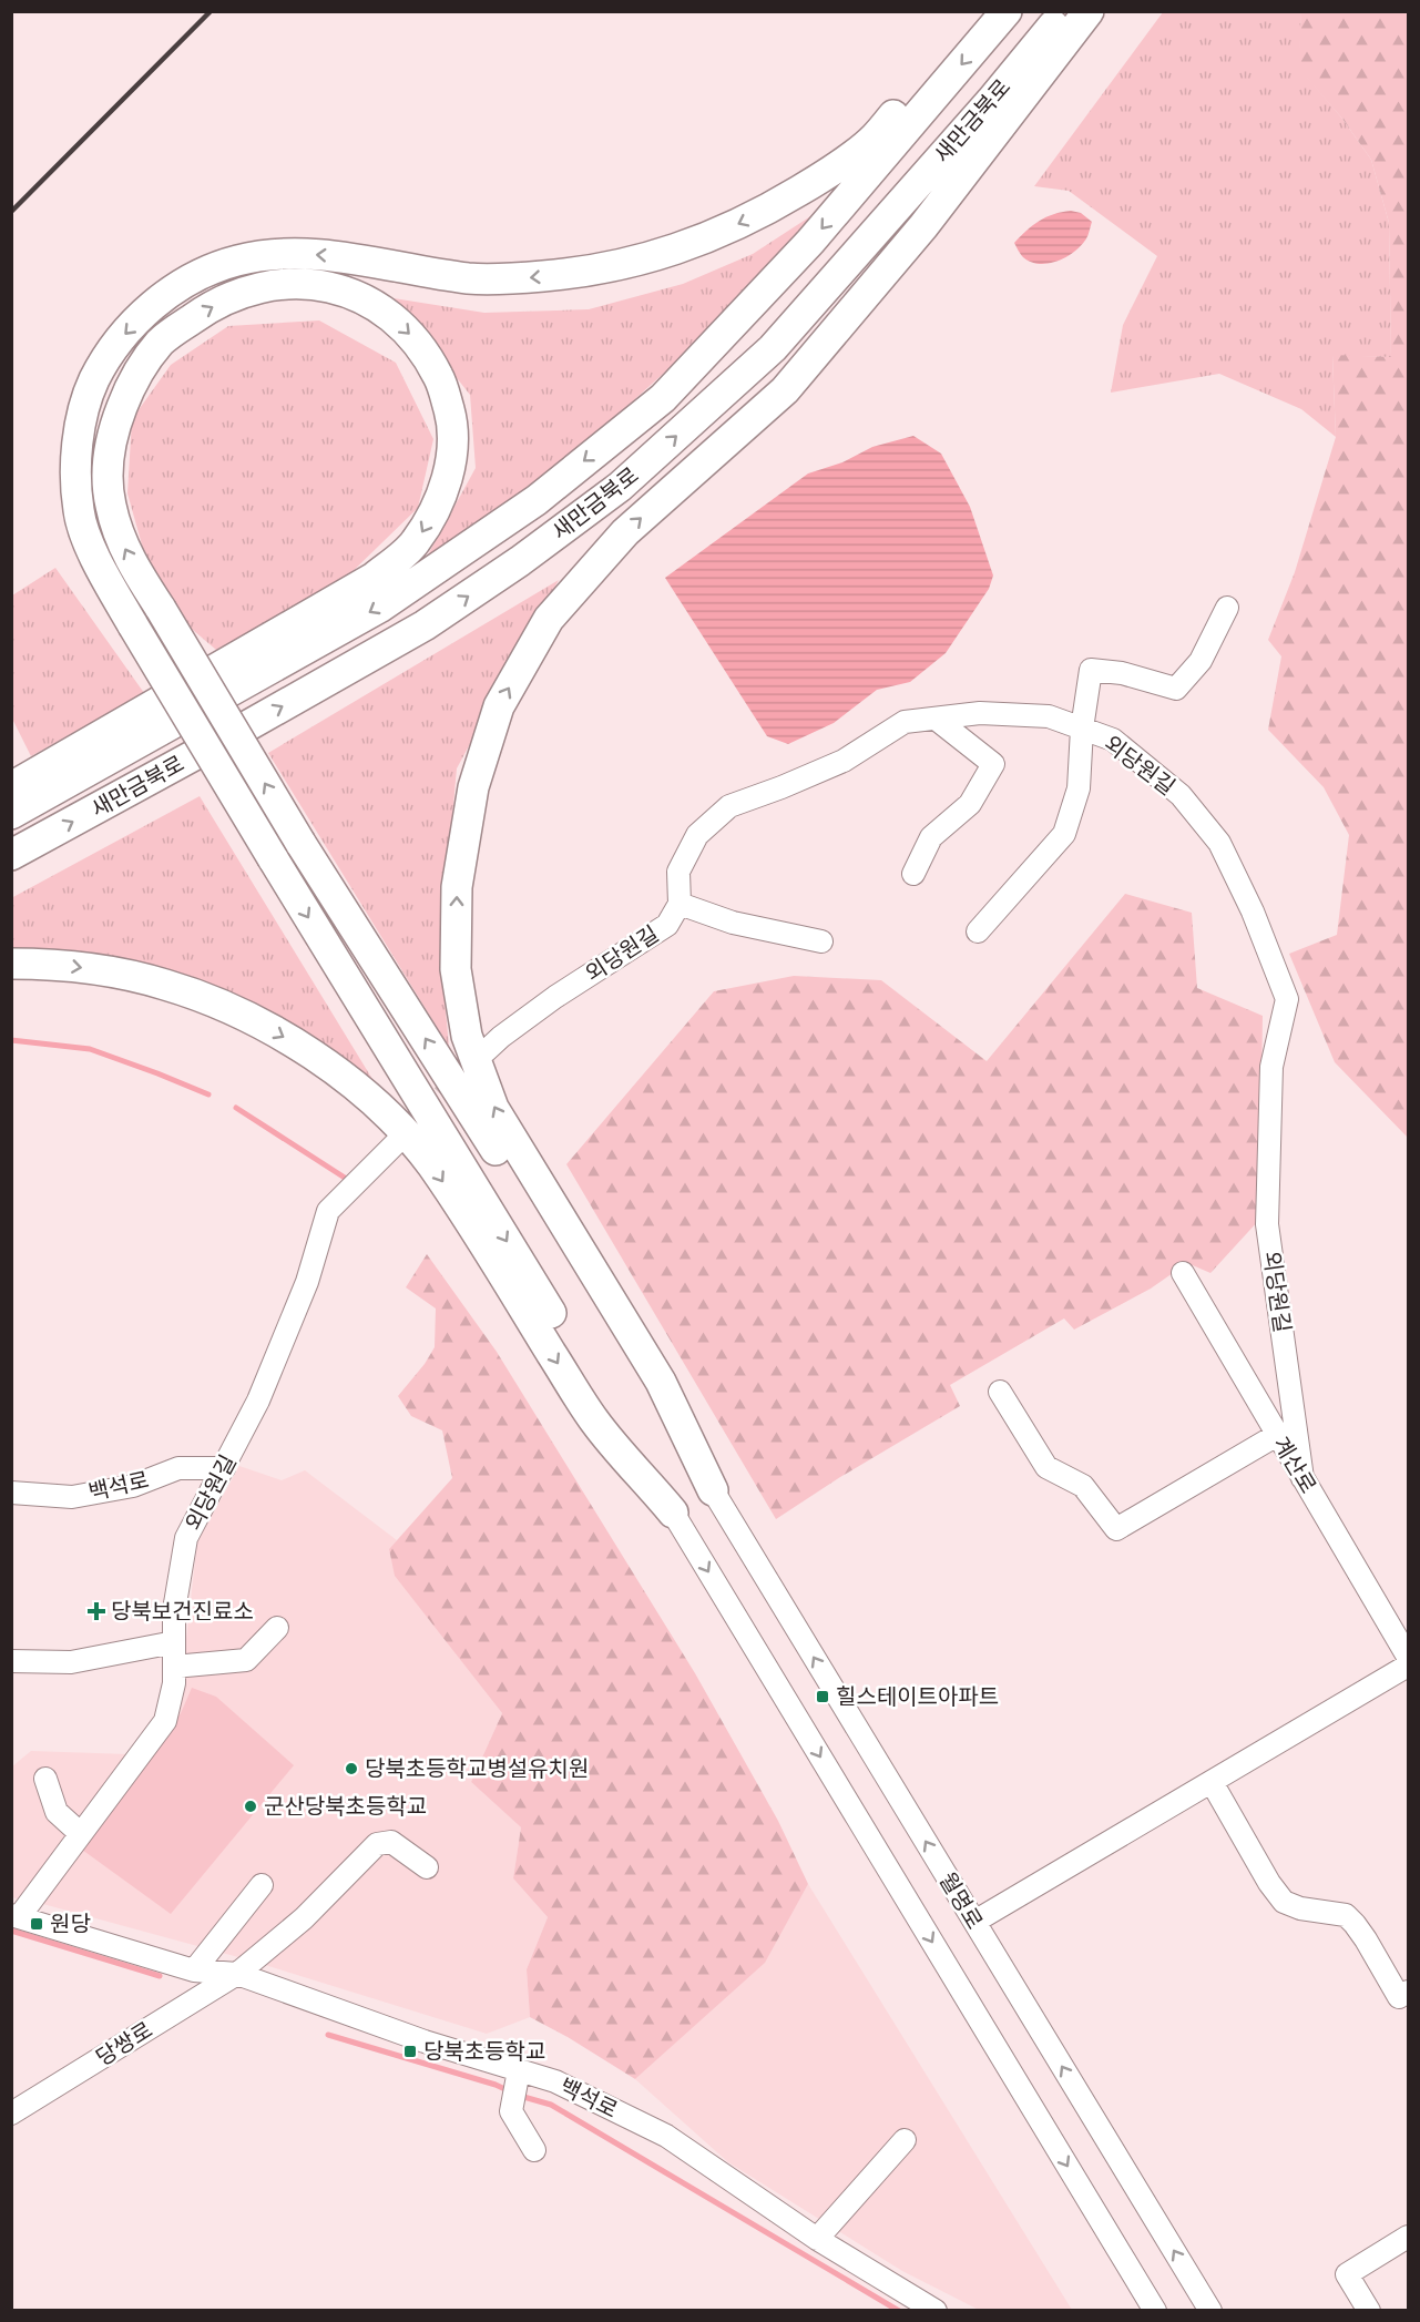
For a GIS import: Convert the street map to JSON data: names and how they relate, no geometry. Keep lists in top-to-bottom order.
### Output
{
  "streets": {
    "highway": ["새만금북로"],
    "street": [
      "외당원길",
      "계산로",
      "백석로",
      "월명로",
      "당쌍로"
    ]
  },
  "crossings": [
    ["외당원길", "계산로"],
    ["외당원길", "백석로"],
    ["백석로", "당쌍로"]
  ],
  "places": {
    "health": ["당북보건진료소"],
    "transit": ["힐스테이트아파트", "원당", "당북초등학교"],
    "other": ["당북초등학교병설유치원", "군산당북초등학교"]
  }
}
